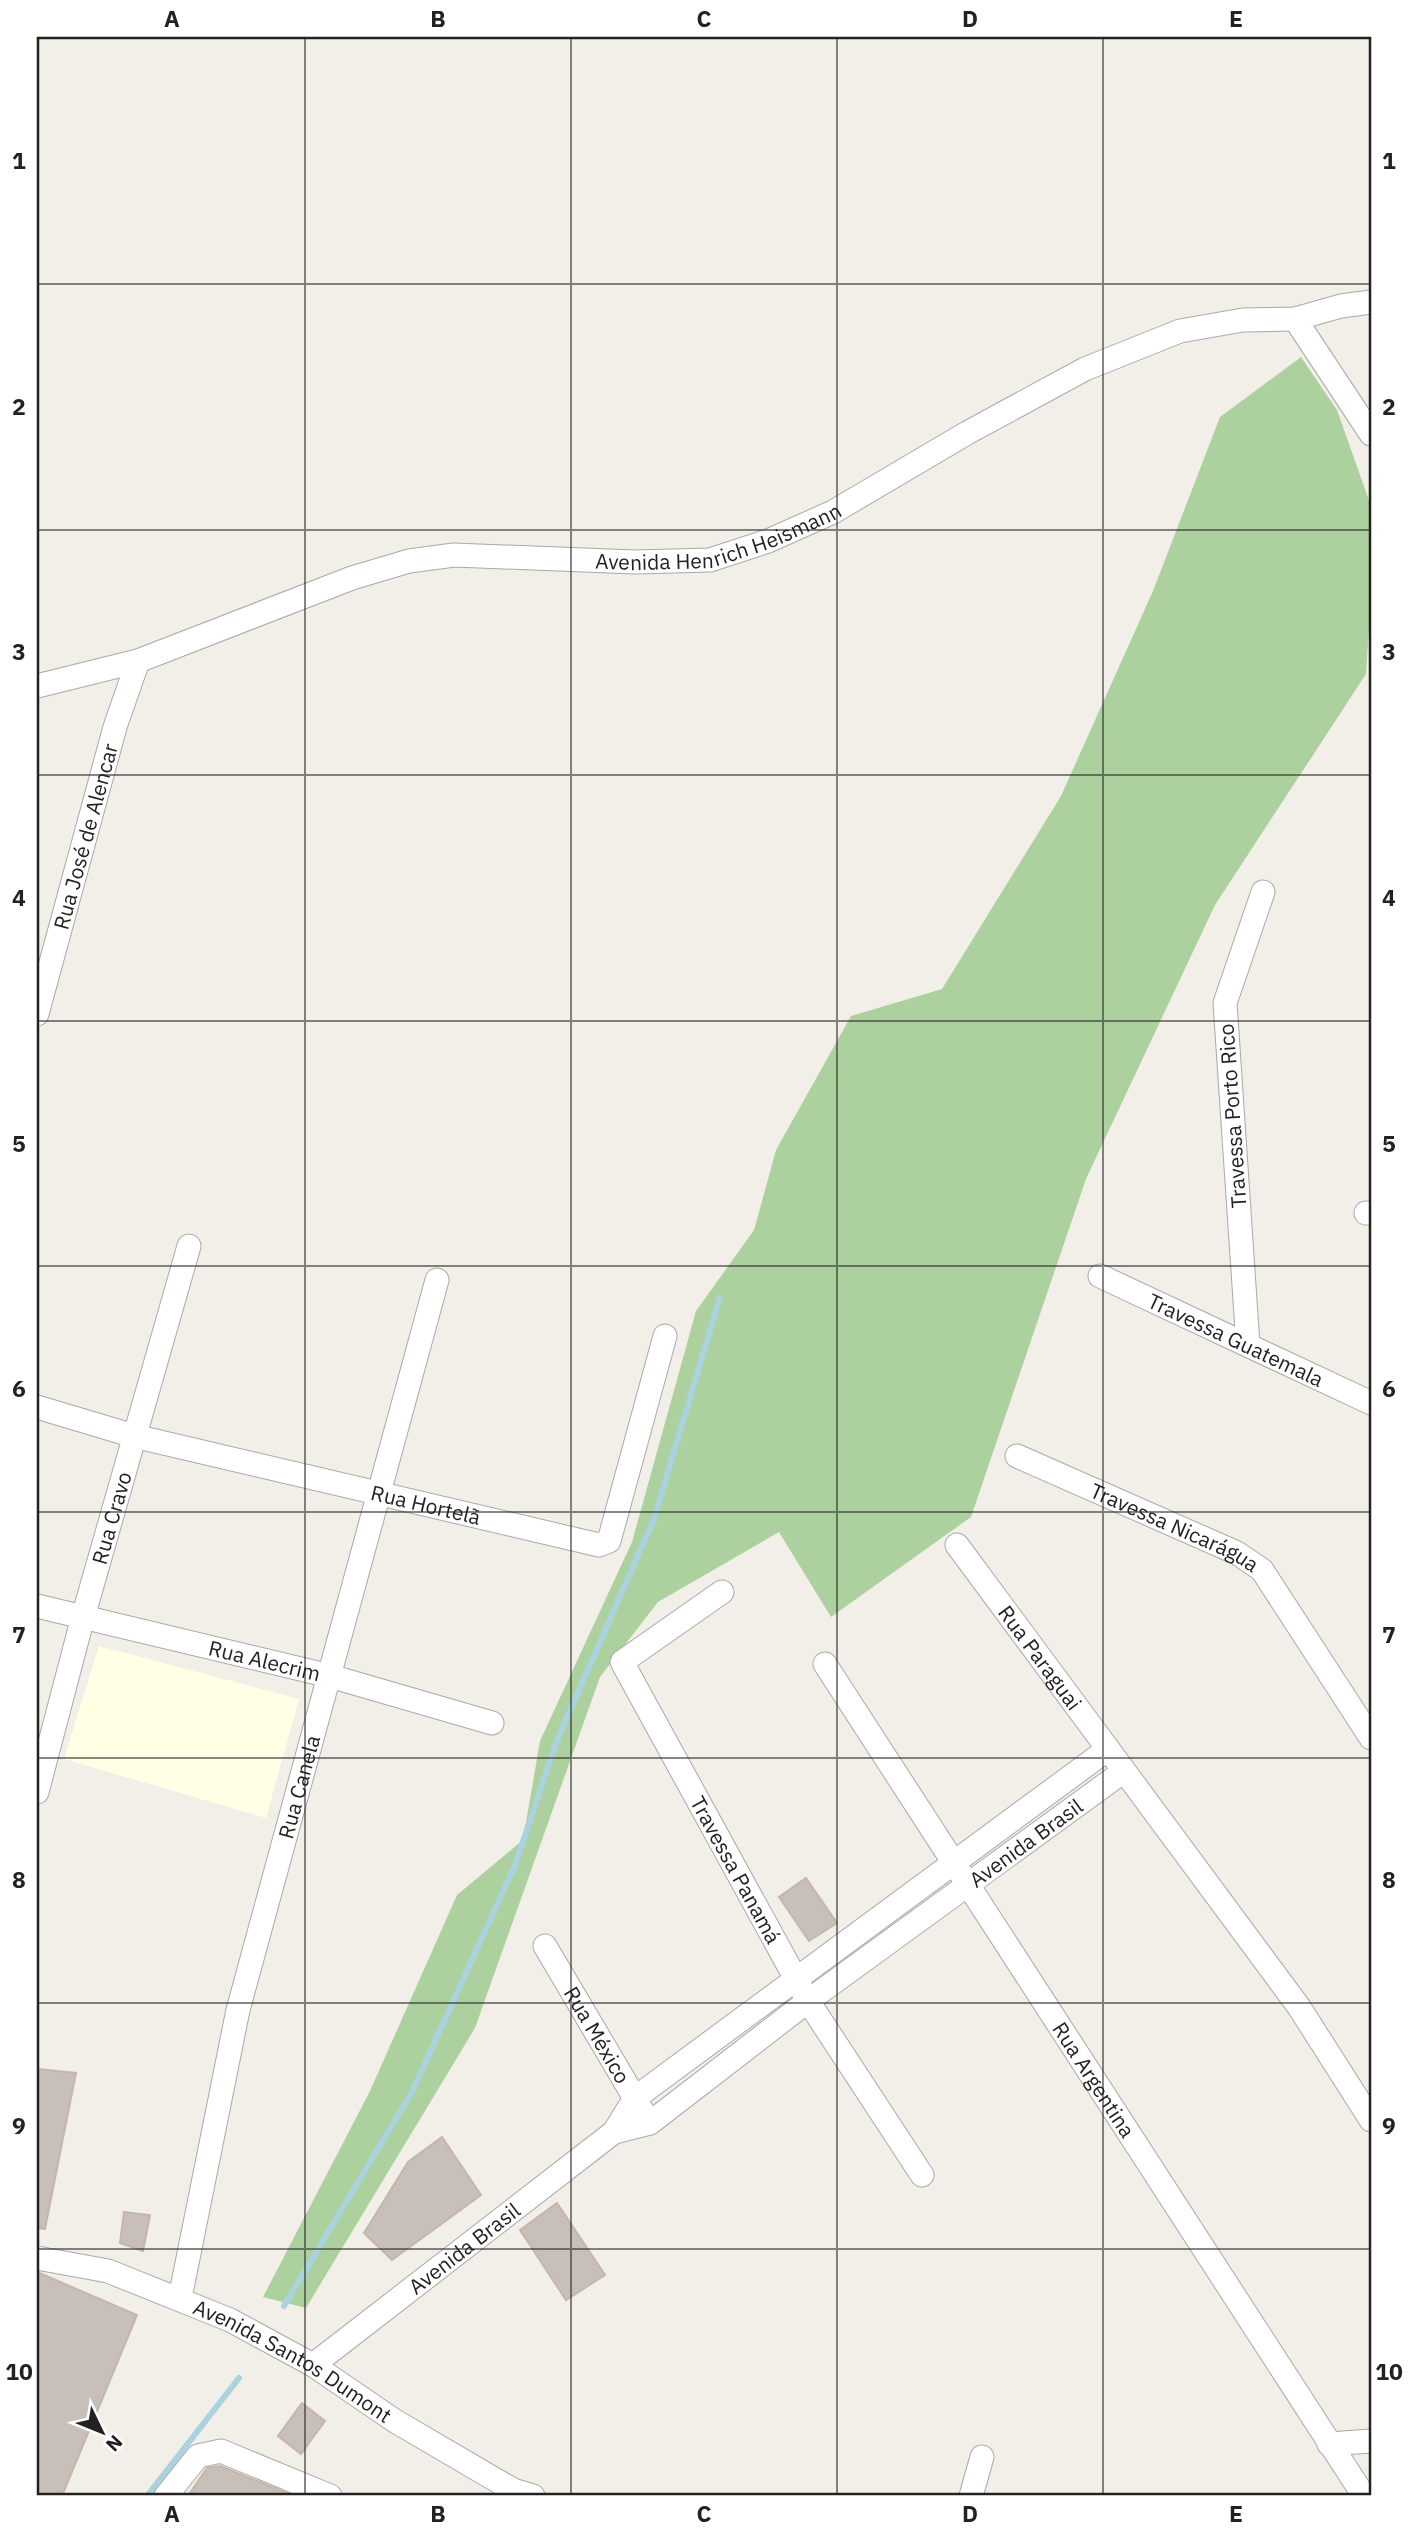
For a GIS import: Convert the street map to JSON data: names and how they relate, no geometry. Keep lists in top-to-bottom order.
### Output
{
  "streets": {
    "street": [
      "Avenida Henrich Heismann",
      "Rua José de Alencar",
      "Travessa Porto Rico",
      "Travessa Guatemala",
      "Rua Hortelã",
      "Rua Cravo",
      "Travessa Nicarágua",
      "Rua Paraguai",
      "Rua Alecrim",
      "Rua Canela",
      "Avenida Brasil",
      "Travessa Panamá",
      "Rua México",
      "Rua Argentina",
      "Avenida Santos Dumont"
    ]
  },
  "crossings": [
    ["Avenida Henrich Heismann", "Rua José de Alencar"],
    ["Travessa Porto Rico", "Travessa Guatemala"],
    ["Rua Hortelã", "Rua Cravo"],
    ["Rua Hortelã", "Rua Canela"],
    ["Rua Cravo", "Rua Alecrim"],
    ["Rua Paraguai", "Avenida Brasil"],
    ["Rua Alecrim", "Rua Canela"],
    ["Rua Canela", "Avenida Santos Dumont"],
    ["Avenida Brasil", "Travessa Panamá"],
    ["Avenida Brasil", "Rua México"],
    ["Avenida Brasil", "Rua Argentina"],
    ["Avenida Brasil", "Avenida Santos Dumont"]
  ],
  "north": "bottom right",
  "grid": {
    "columns": [
      "A",
      "B",
      "C",
      "D",
      "E"
    ],
    "rows": [
      "1",
      "2",
      "3",
      "4",
      "5",
      "6",
      "7",
      "8",
      "9",
      "10"
    ]
  }
}
